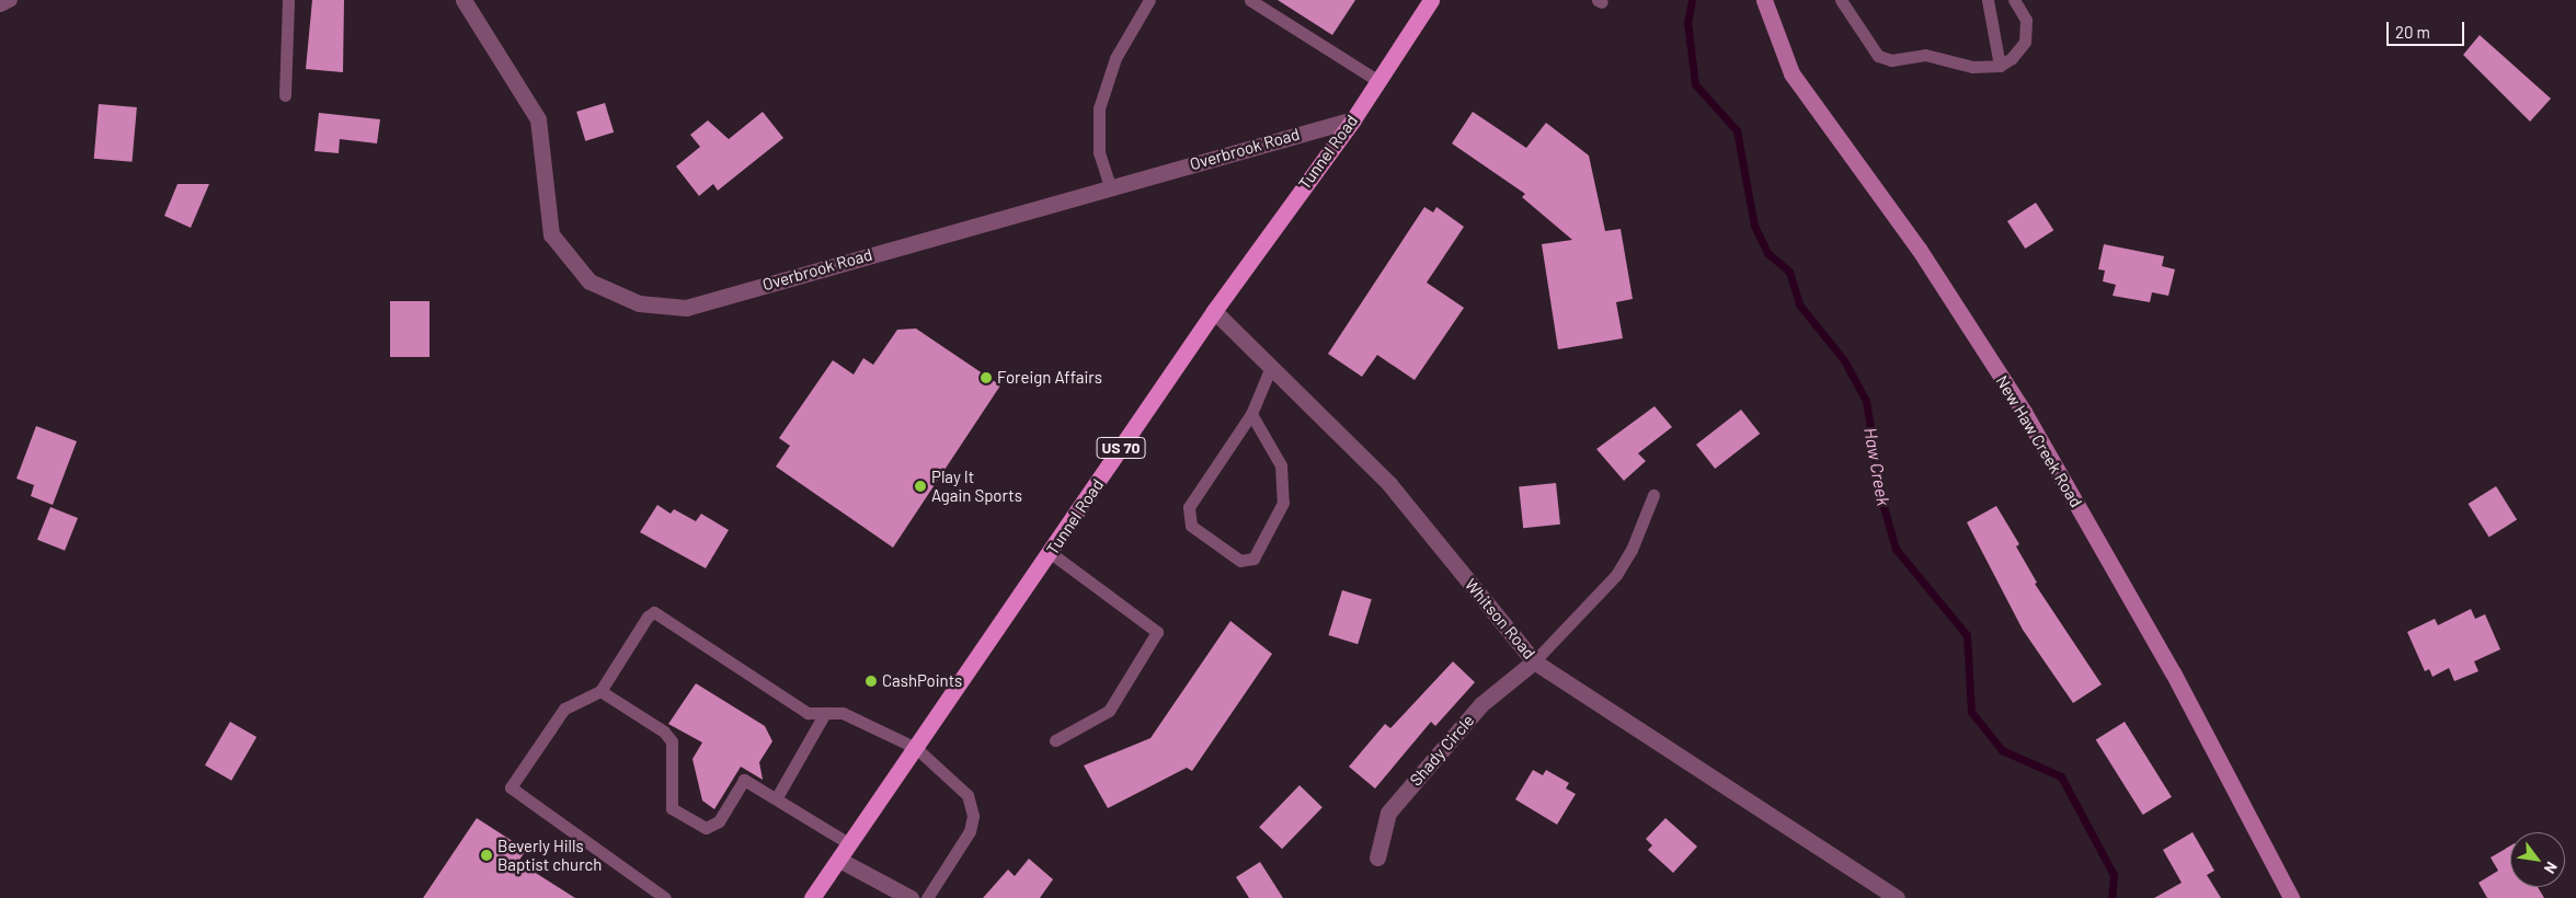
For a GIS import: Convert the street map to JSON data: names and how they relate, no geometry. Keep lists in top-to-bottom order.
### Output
{
  "streets": {
    "main road": ["Tunnel Road", "US 70"],
    "street": [
      "Overbrook Road",
      "New Haw Creek Road",
      "Whitson Road",
      "Shady Circle"
    ]
  },
  "crossings": [
    ["Overbrook Road", "Tunnel Road"],
    ["Tunnel Road", "Whitson Road"],
    ["Whitson Road", "Shady Circle"]
  ],
  "water": ["Haw Creek"],
  "places": [
    "Foreign Affairs",
    "Play It Again Sports",
    "CashPoints",
    "Beverly Hills Baptist church"
  ],
  "scale_bar": "20 m",
  "north": "bottom right"
}
